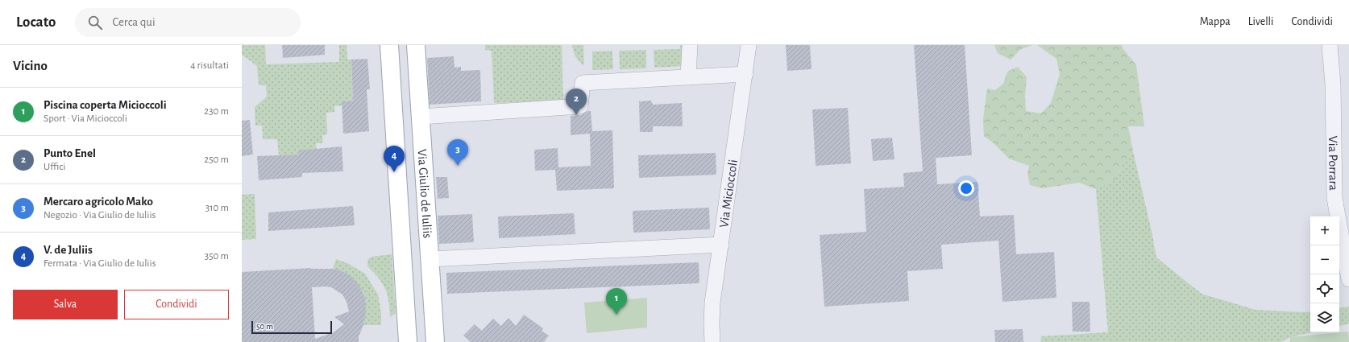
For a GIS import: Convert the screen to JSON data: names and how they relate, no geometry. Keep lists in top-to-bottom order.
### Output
{
  "streets": {
    "main road": ["Via Giulio de Iuliis"],
    "street": ["Via Porrara", "Via Micioccoli"]
  },
  "scale_bar": "50 m",
  "page": {
    "header": "Locato",
    "search": "Cerca qui",
    "nav": ["Mappa", "Livelli", "Condividi"],
    "heading": ["Vicino", "4 risultati"],
    "list": [
      {
        "mark": "1",
        "name": "Piscina coperta Micioccoli",
        "note": "Sport · Via Micioccoli",
        "value": "230 m"
      },
      {
        "mark": "2",
        "name": "Punto Enel",
        "note": "Uffici",
        "value": "250 m"
      },
      {
        "mark": "3",
        "name": "Mercaro agricolo Mako",
        "note": "Negozio · Via Giulio de Iuliis",
        "value": "310 m"
      },
      {
        "mark": "4",
        "name": "V. de Juliis",
        "note": "Fermata · Via Giulio de Iuliis",
        "value": "350 m"
      }
    ],
    "pins": [
      "2",
      "3",
      "4",
      "1"
    ],
    "map_buttons": ["+", "−"],
    "buttons": ["Salva", "Condividi"],
    "scale": "50 m"
  }
}
